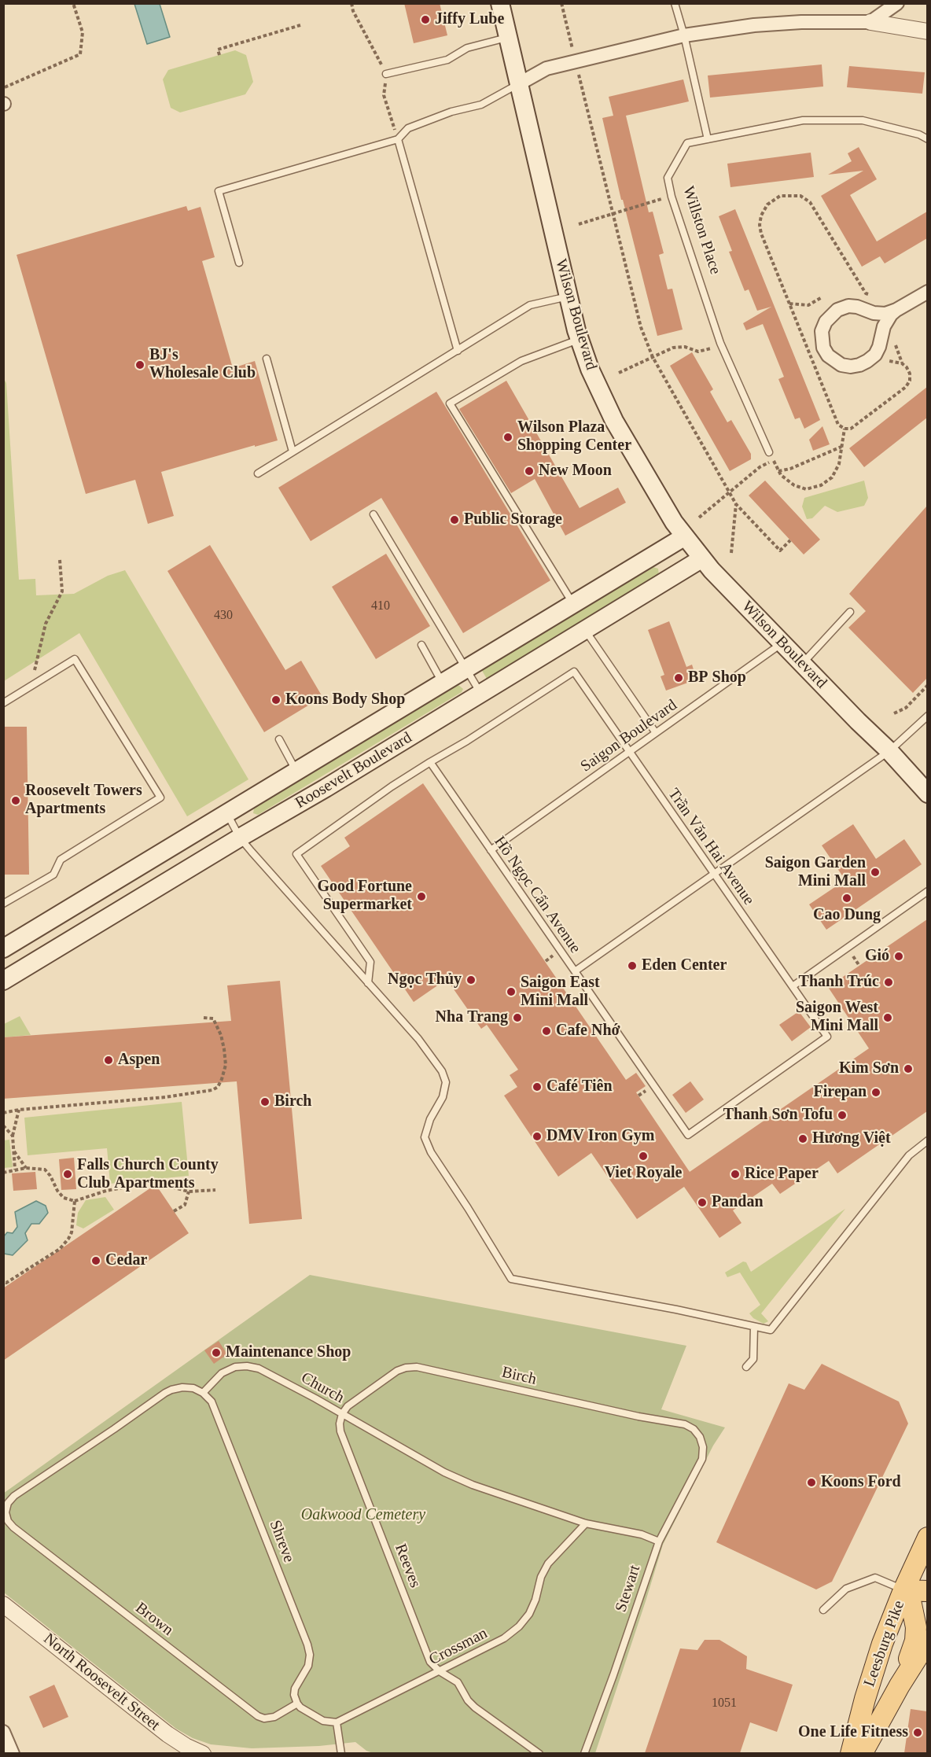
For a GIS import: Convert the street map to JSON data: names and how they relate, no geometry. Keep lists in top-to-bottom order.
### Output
{
  "streets": {
    "main road": ["Wilson Boulevard", "Roosevelt Boulevard", "Leesburg Pike"],
    "street": ["North Roosevelt Street"],
    "lane": [
      "Willston Place",
      "Saigon Boulevard",
      "Trần Văn Hai Avenue",
      "Hồ Ngọc Cẩn Avenue",
      "Birch",
      "Church",
      "Shreve",
      "Reeves",
      "Stewart",
      "Brown",
      "Crossman"
    ]
  },
  "crossings": [
    ["Wilson Boulevard", "Saigon Boulevard"],
    ["Wilson Boulevard", "Roosevelt Boulevard"],
    ["Saigon Boulevard", "Trần Văn Hai Avenue"],
    ["Saigon Boulevard", "Hồ Ngọc Cẩn Avenue"],
    ["Trần Văn Hai Avenue", "Hồ Ngọc Cẩn Avenue"],
    ["Birch", "Church"],
    ["Birch", "Reeves"],
    ["Birch", "Stewart"],
    ["Church", "Shreve"],
    ["Church", "Reeves"],
    ["Church", "Stewart"],
    ["Church", "Brown"],
    ["Church", "Crossman"],
    ["Shreve", "Brown"],
    ["Reeves", "Crossman"]
  ],
  "parks": ["Oakwood Cemetery"],
  "places": [
    "Jiffy Lube",
    "BJ's Wholesale Club",
    "Wilson Plaza Shopping Center",
    "New Moon",
    "Public Storage",
    "BP Shop",
    "Koons Body Shop",
    "Roosevelt Towers Apartments",
    "Saigon Garden Mini Mall",
    "Good Fortune Supermarket",
    "Cao Dung",
    "Gió",
    "Eden Center",
    "Ngọc Thủy",
    "Thanh Trúc",
    "Saigon East Mini Mall",
    "Nha Trang",
    "Saigon West Mini Mall",
    "Cafe Nhớ",
    "Aspen",
    "Kim Sơn",
    "Café Tiên",
    "Firepan",
    "Birch",
    "Thanh Sơn Tofu",
    "DMV Iron Gym",
    "Hương Việt",
    "Viet Royale",
    "Falls Church County Club Apartments",
    "Rice Paper",
    "Pandan",
    "Cedar",
    "Maintenance Shop",
    "Koons Ford",
    "One Life Fitness"
  ],
  "house_numbers": ["410", "430", "1051"]
}
